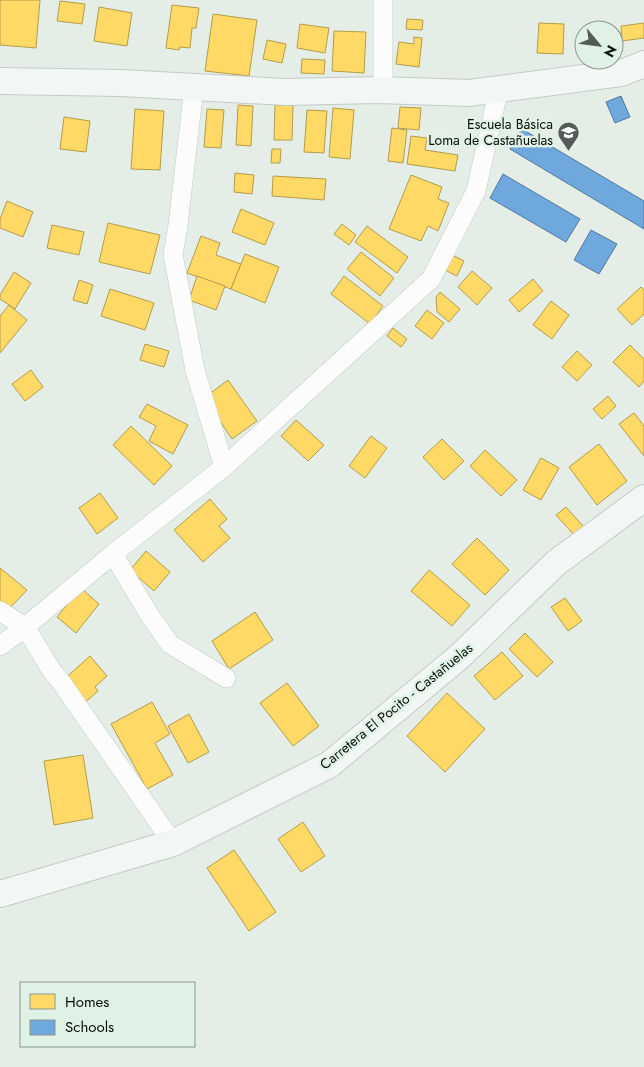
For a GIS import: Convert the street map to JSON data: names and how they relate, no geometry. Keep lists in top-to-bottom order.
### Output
{
  "streets": {
    "main road": ["Carretera El Pocito - Castañuelas"]
  },
  "places": {
    "school or university": ["Escuela Básica Loma de Castañuelas"]
  },
  "legend": ["Homes", "Schools"],
  "north": "bottom right"
}
